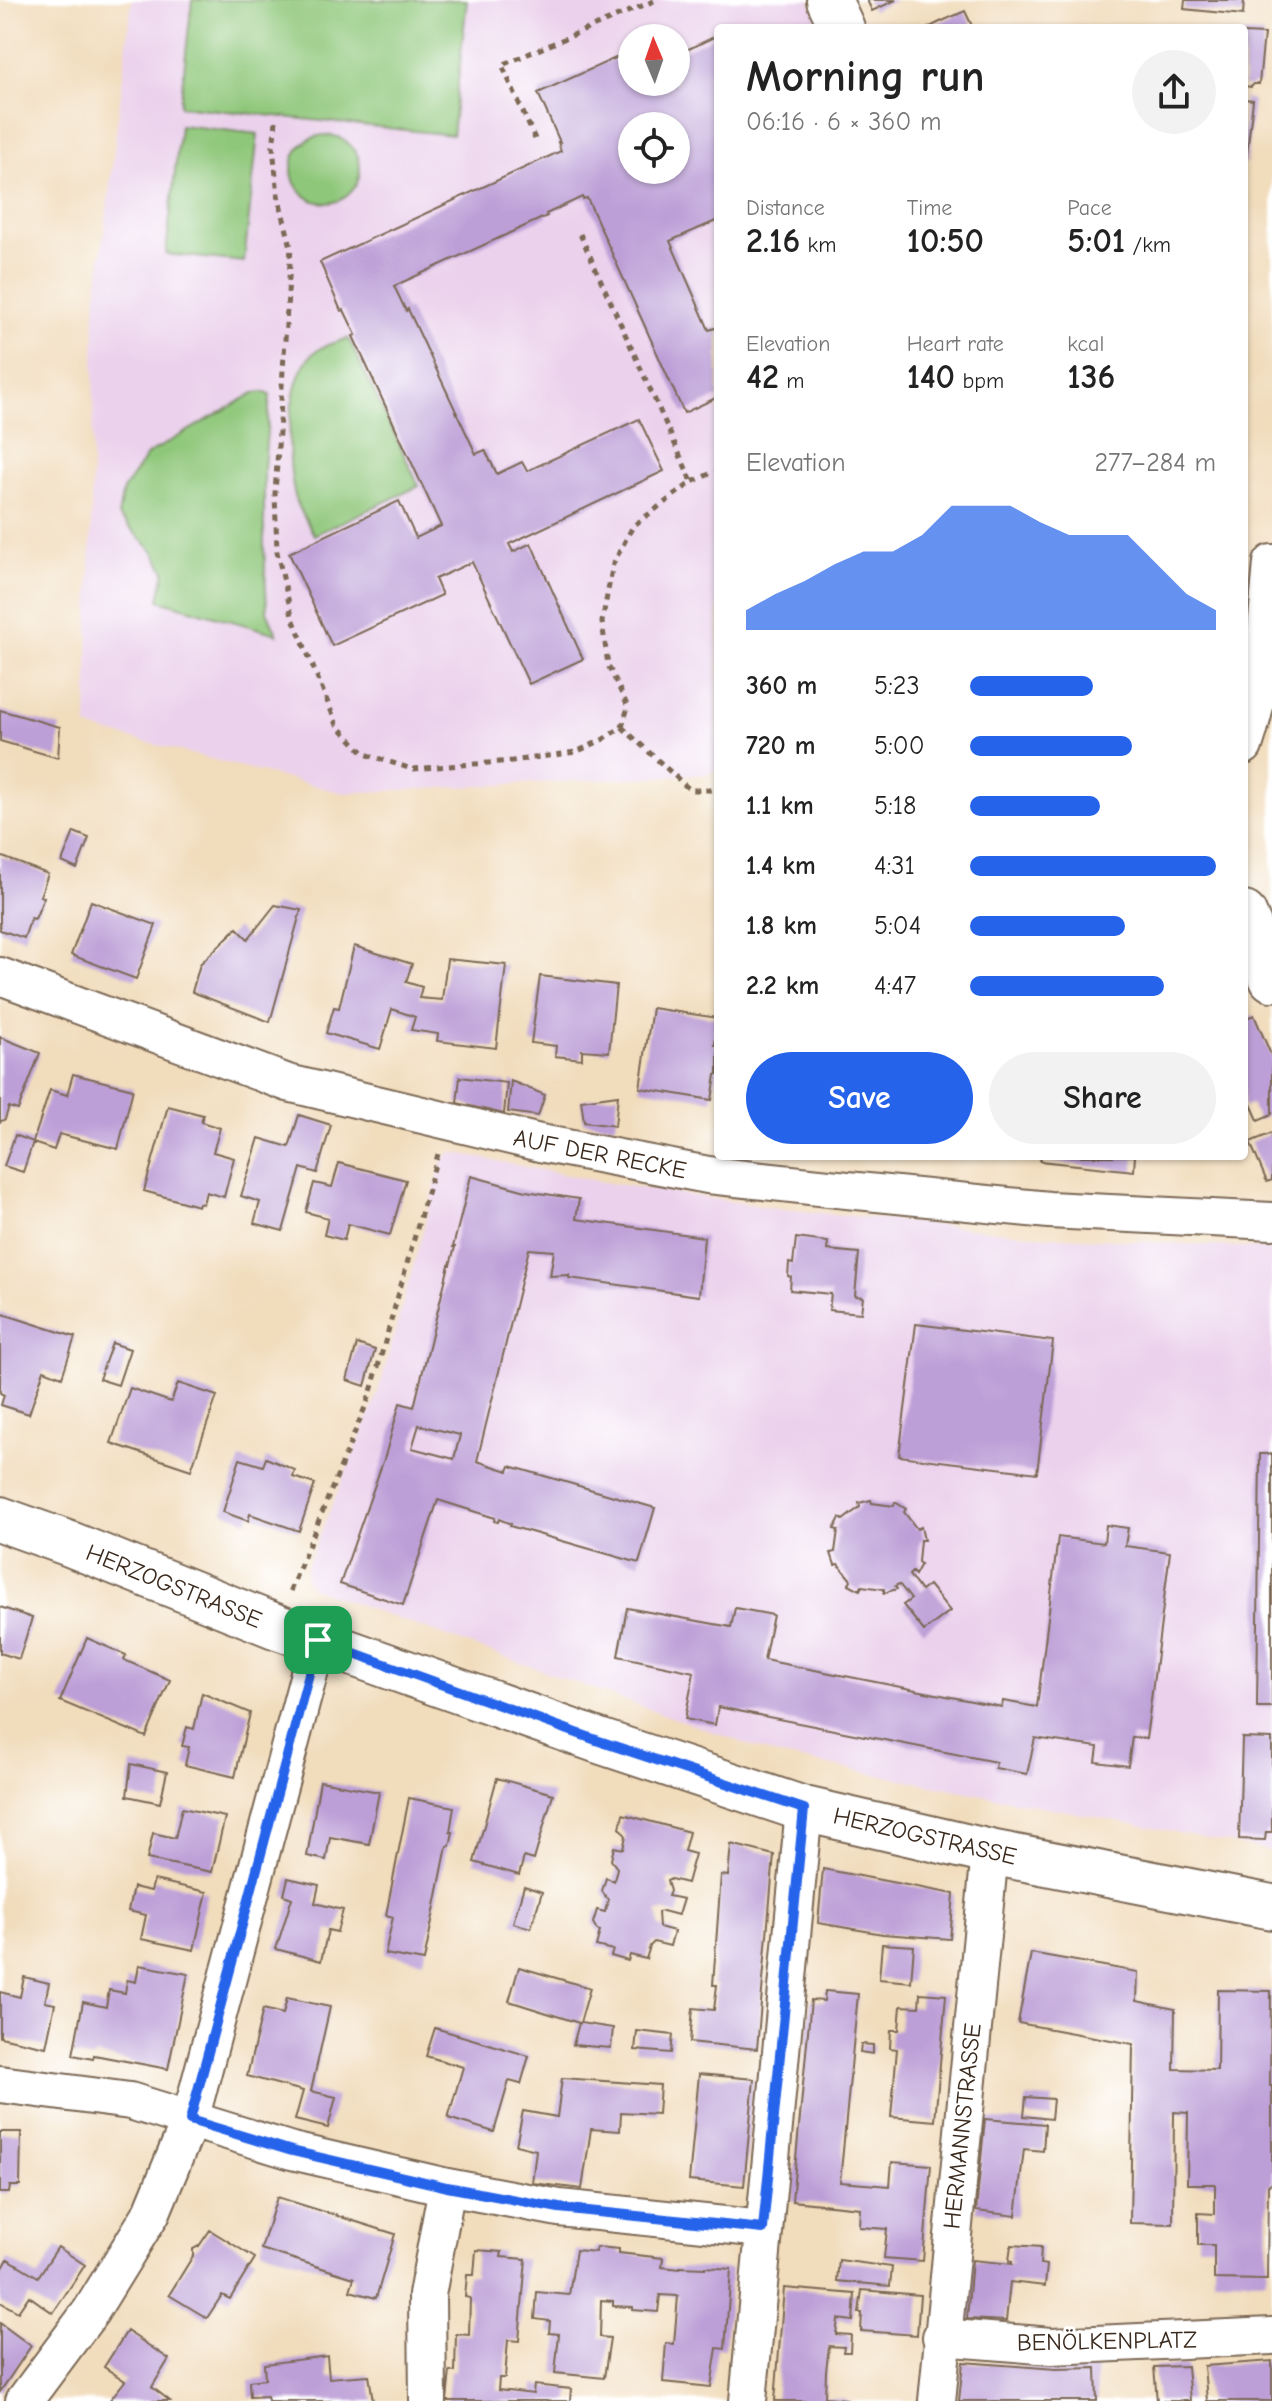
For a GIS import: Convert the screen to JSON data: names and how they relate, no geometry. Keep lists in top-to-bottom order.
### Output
{
  "streets": {
    "street": [
      "AUF DER RECKE",
      "HERZOGSTRASSE",
      "HERMANNSTRASSE",
      "BENÖLKENPLATZ"
    ]
  },
  "crossings": [
    ["HERZOGSTRASSE", "HERMANNSTRASSE"],
    ["HERMANNSTRASSE", "BENÖLKENPLATZ"]
  ],
  "north": "top",
  "page": {
    "heading": ["Morning run", "06:16 · 6 × 360 m"],
    "stats": [
      ["Distance", "2.16 km"],
      ["Time", "10:50"],
      ["Pace", "5:01 /km"],
      ["Elevation", "42 m"],
      ["Heart rate", "140 bpm"],
      ["kcal", "136"]
    ],
    "chart": ["Elevation", "277–284 m"],
    "list": [
      {
        "name": "360 m",
        "note": "5:23"
      },
      {
        "name": "720 m",
        "note": "5:00"
      },
      {
        "name": "1.1 km",
        "note": "5:18"
      },
      {
        "name": "1.4 km",
        "note": "4:31"
      },
      {
        "name": "1.8 km",
        "note": "5:04"
      },
      {
        "name": "2.2 km",
        "note": "4:47"
      }
    ],
    "buttons": ["Save", "Share"]
  }
}
